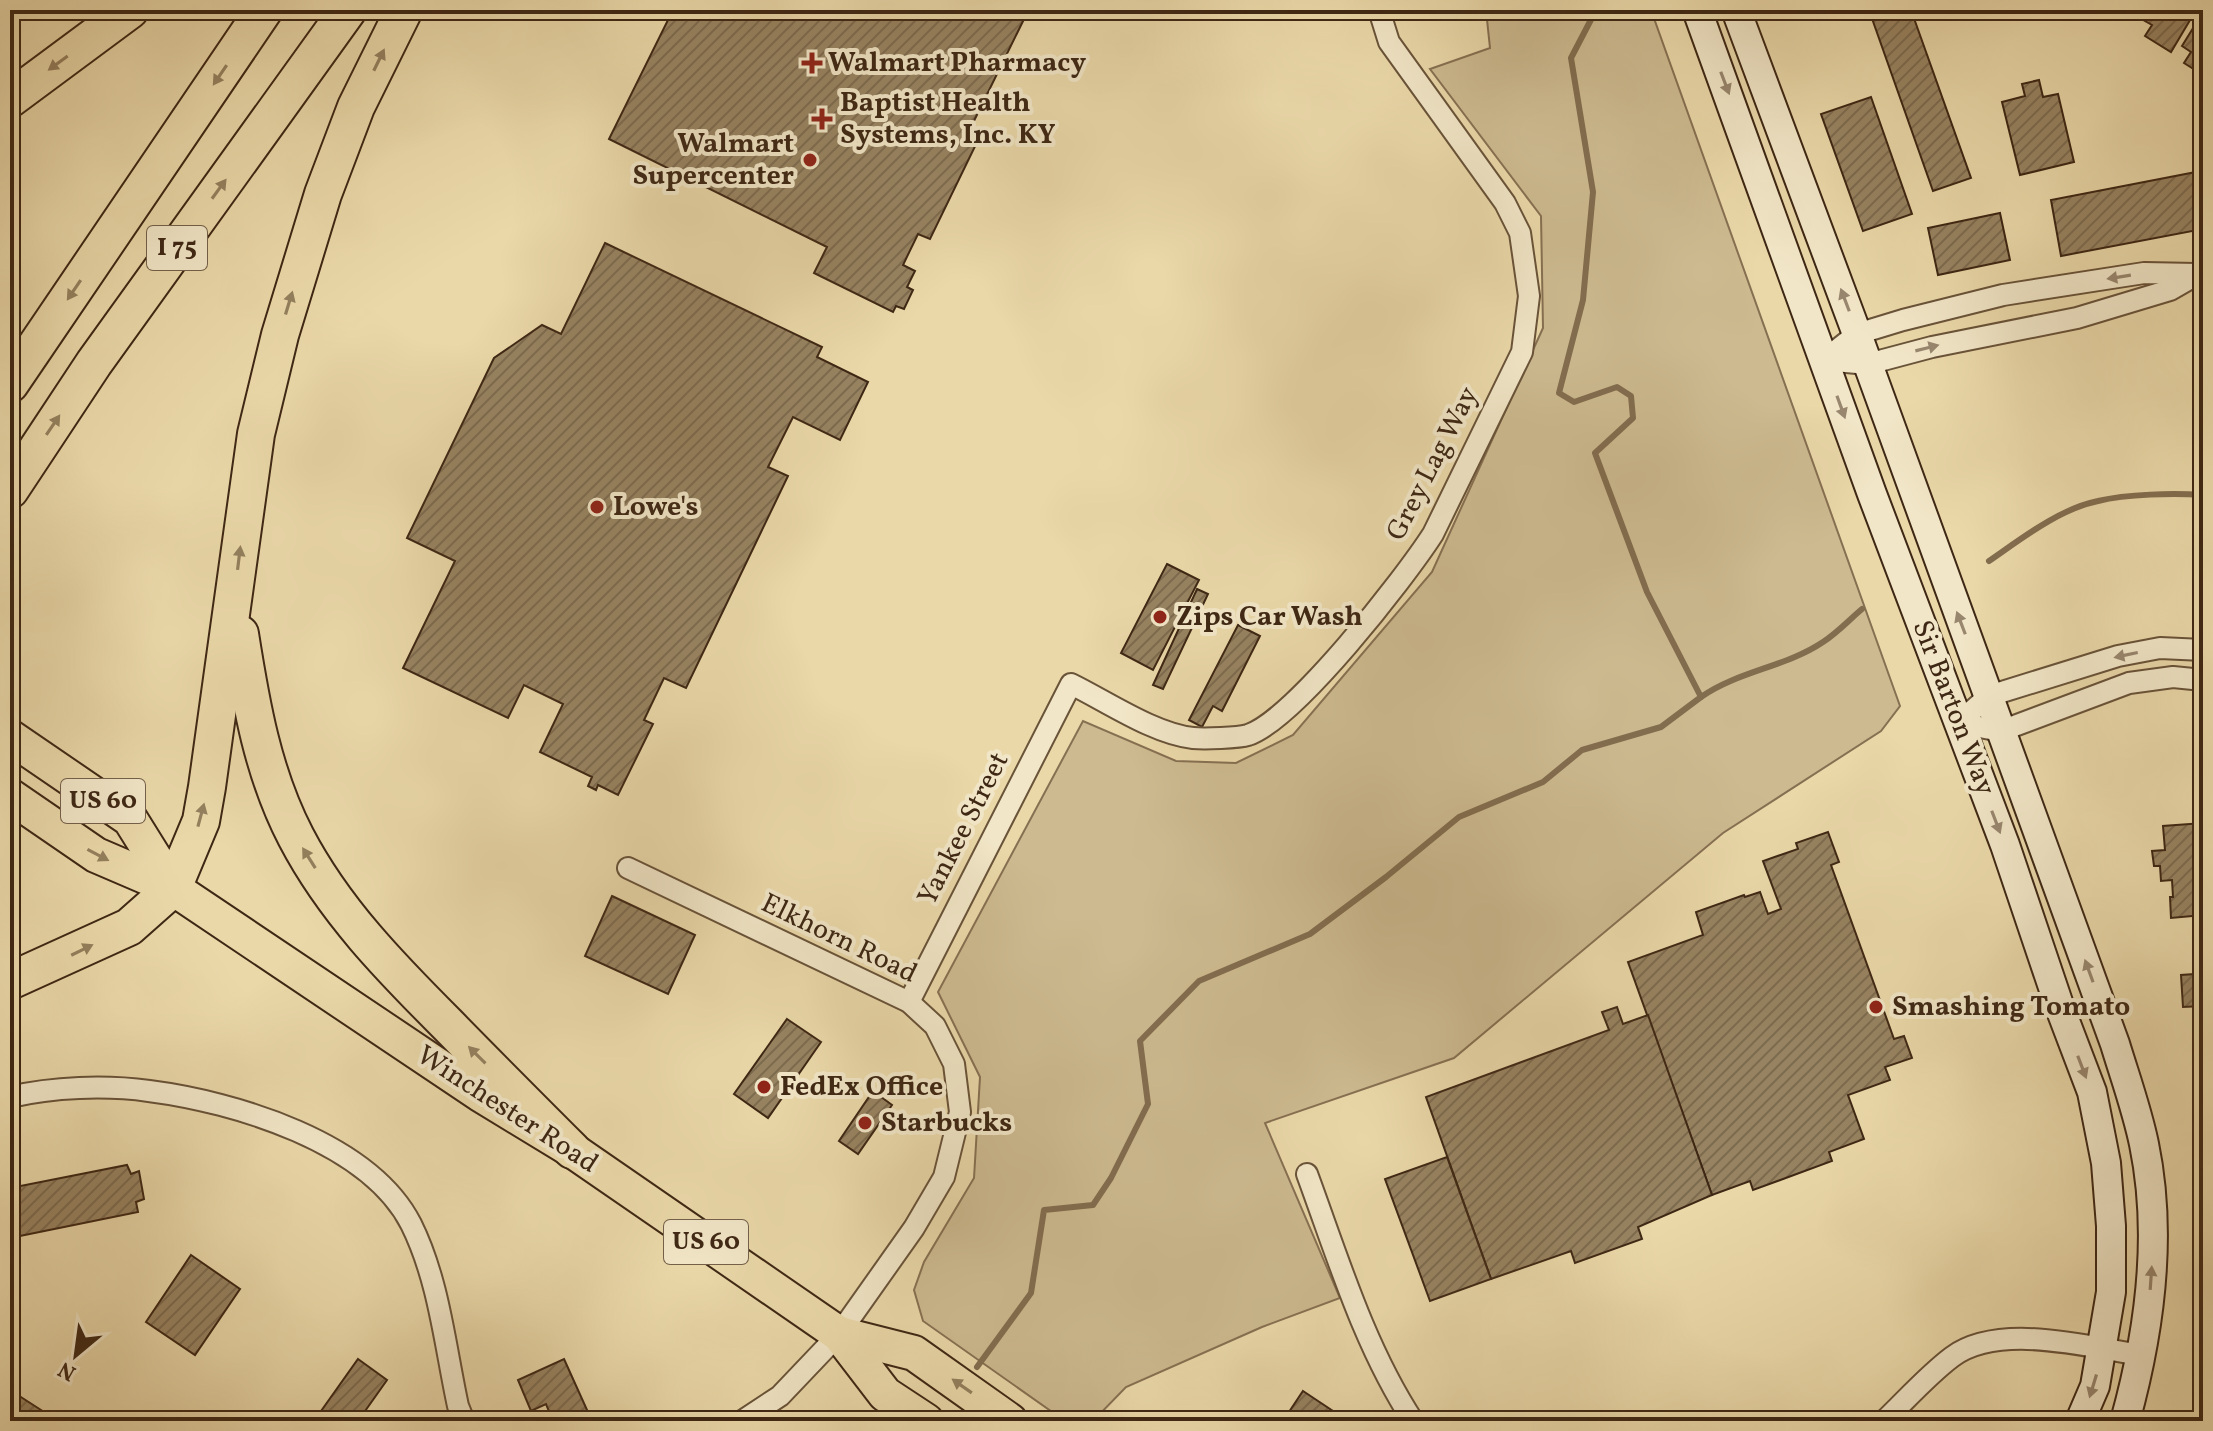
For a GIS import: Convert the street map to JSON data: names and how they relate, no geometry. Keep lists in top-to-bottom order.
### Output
{
  "streets": {
    "highway": ["I 75", "US 60", "Winchester Road"],
    "main road": ["Sir Barton Way"],
    "street": ["Grey Lag Way", "Yankee Street", "Elkhorn Road"]
  },
  "crossings": [
    ["Grey Lag Way", "Yankee Street"],
    ["Yankee Street", "Elkhorn Road"],
    ["Elkhorn Road", "Winchester Road"]
  ],
  "places": {
    "health": ["Walmart Pharmacy", "Baptist Health Systems, Inc. KY"],
    "other": [
      "Walmart Supercenter",
      "Lowe's",
      "Zips Car Wash",
      "Smashing Tomato",
      "FedEx Office",
      "Starbucks"
    ]
  },
  "north": "bottom left"
}
